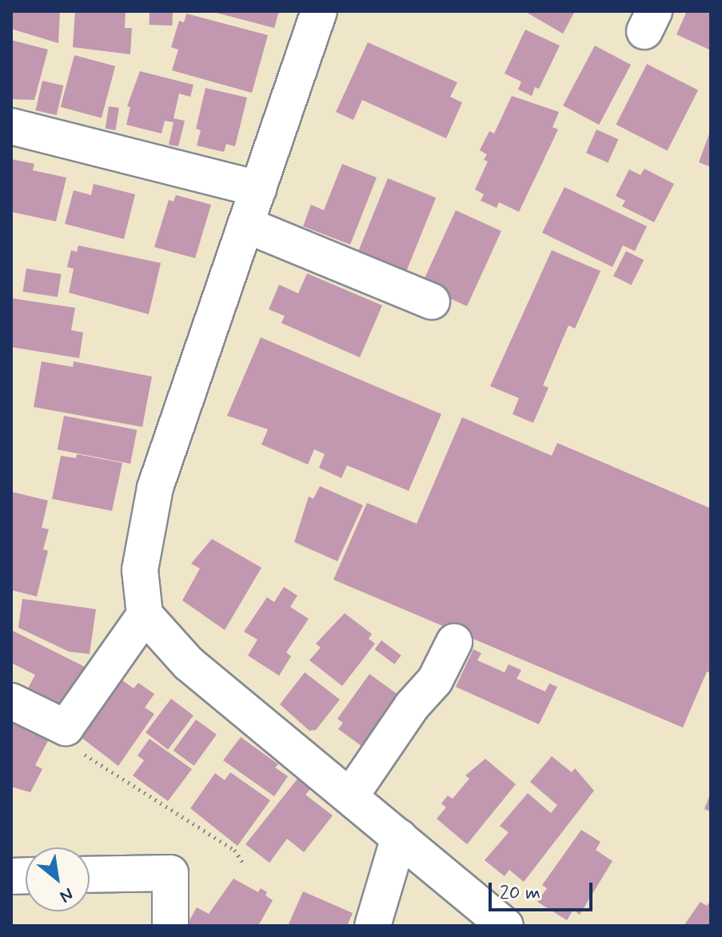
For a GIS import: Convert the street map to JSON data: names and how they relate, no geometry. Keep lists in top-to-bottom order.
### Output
{
  "scale_bar": "20 m",
  "north": "bottom right"
}
